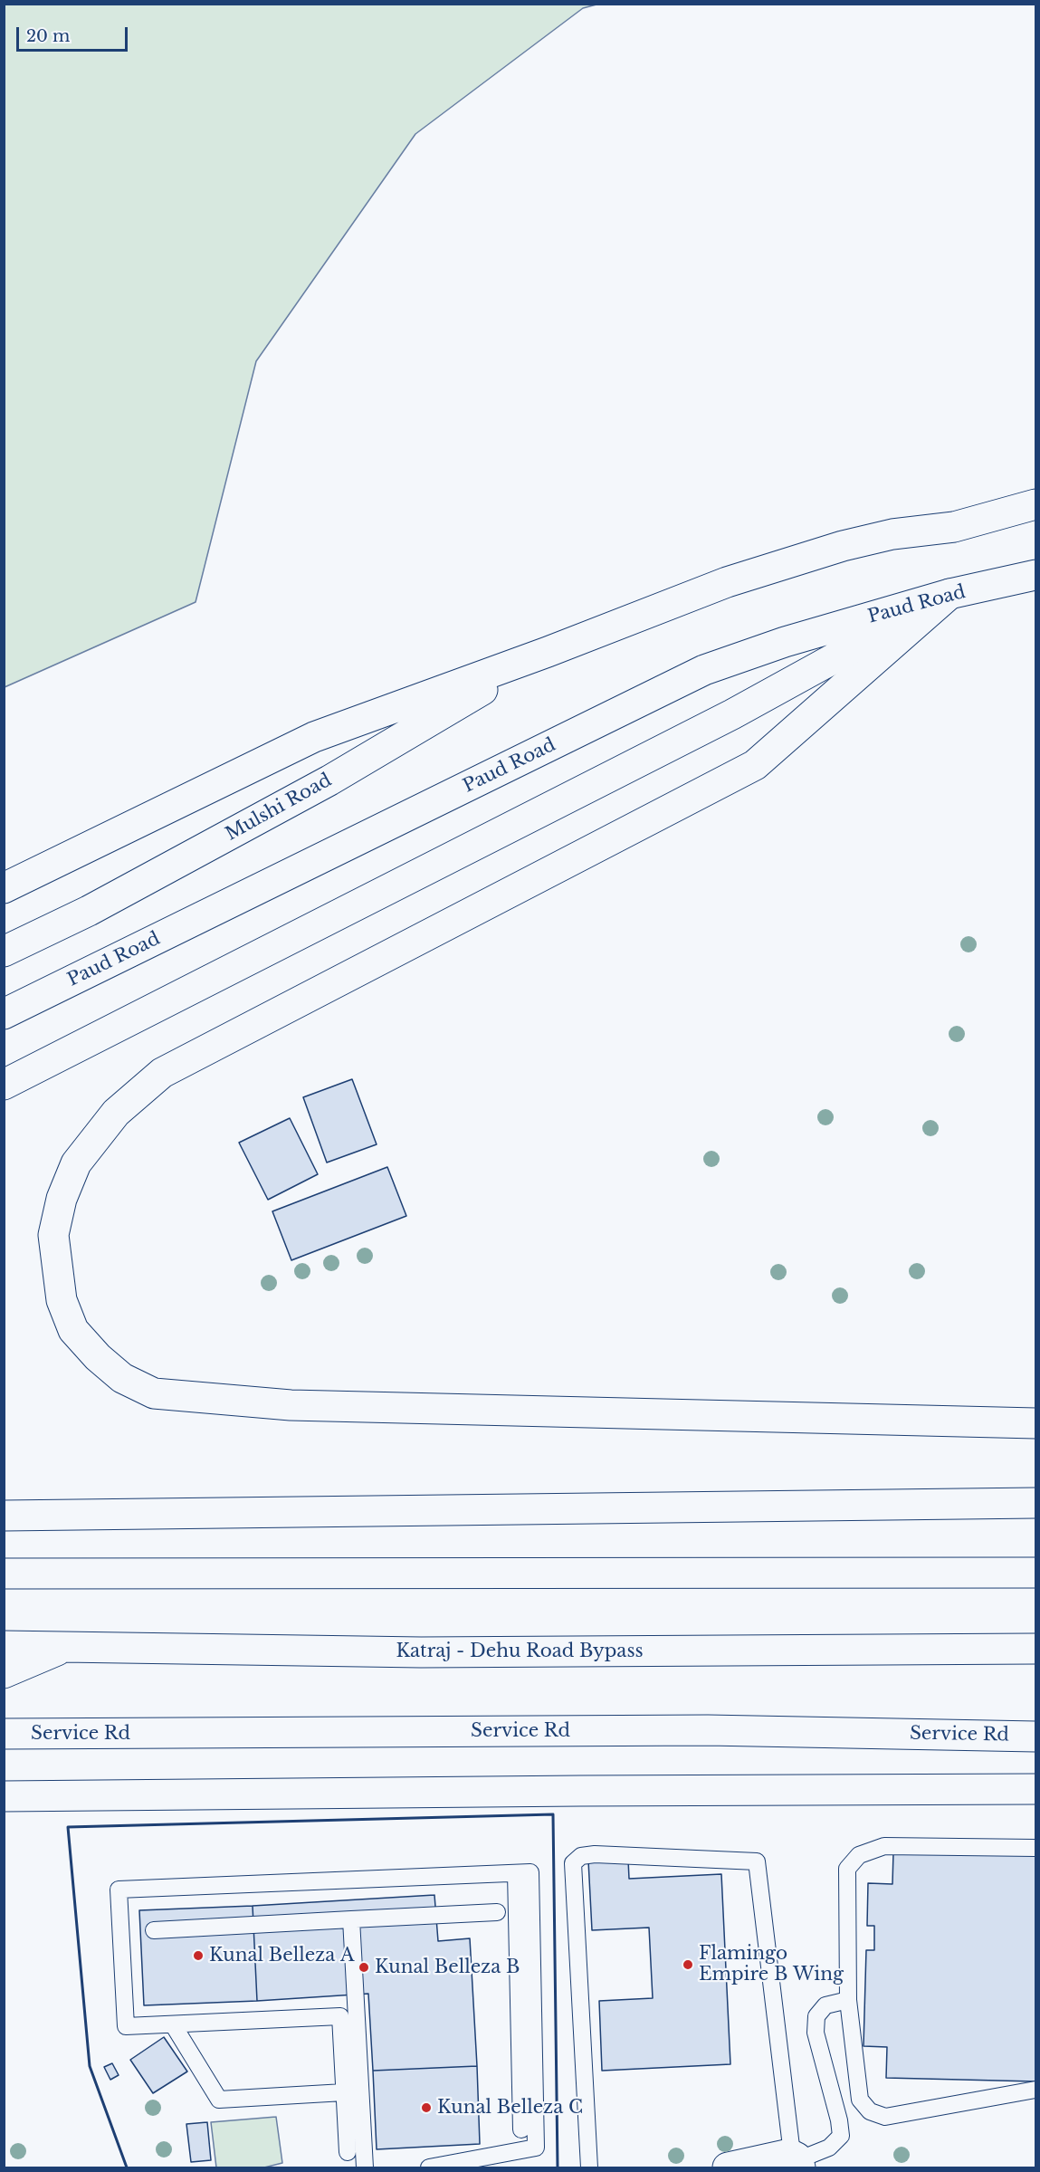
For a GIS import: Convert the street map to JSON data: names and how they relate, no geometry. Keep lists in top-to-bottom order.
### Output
{
  "streets": {
    "main road": [
      "Paud Road",
      "Mulshi Road",
      "Katraj - Dehu Road Bypass",
      "Service Rd"
    ]
  },
  "places": [
    "Kunal Belleza A",
    "Flamingo Empire B Wing",
    "Kunal Belleza B",
    "Kunal Belleza C"
  ],
  "scale_bar": "20 m"
}
